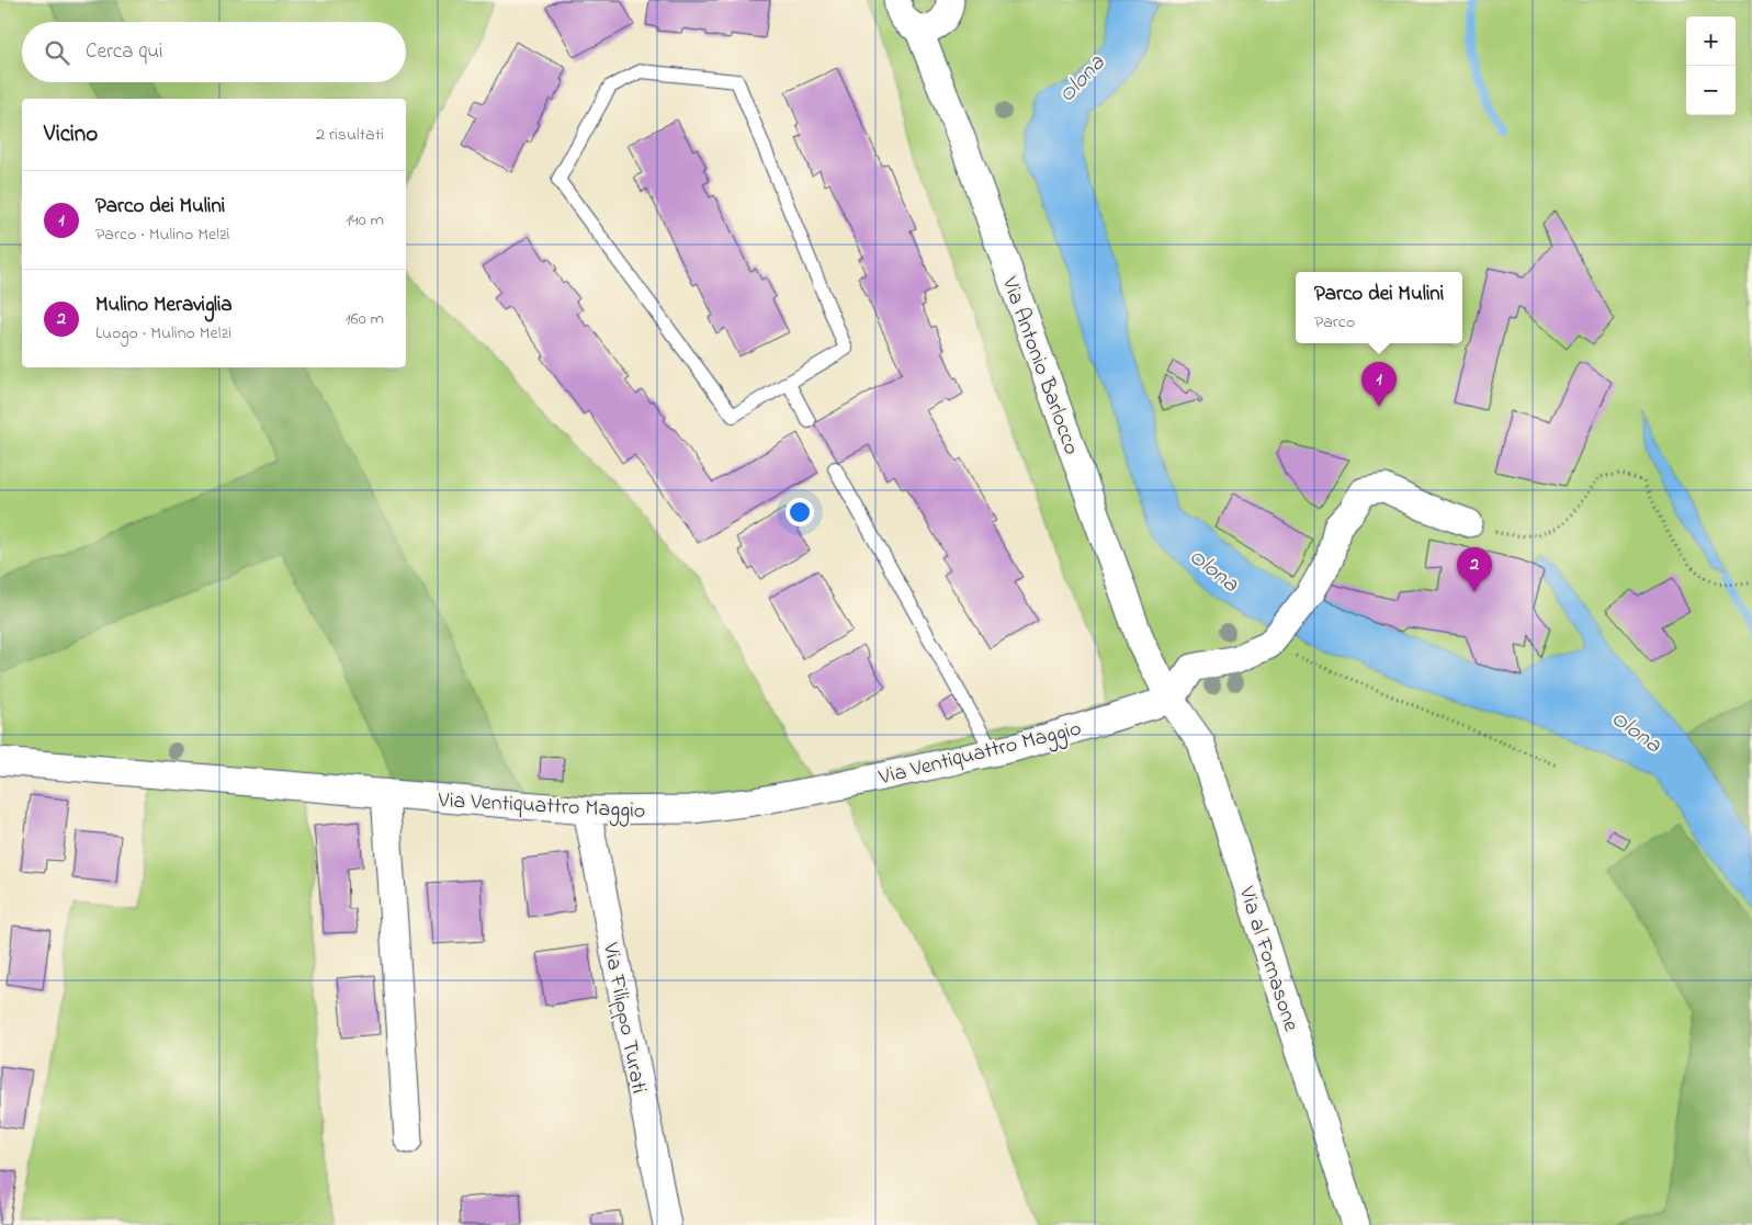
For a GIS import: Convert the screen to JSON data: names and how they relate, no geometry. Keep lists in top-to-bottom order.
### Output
{
  "streets": {
    "street": [
      "Via Antonio Barlocco",
      "Via Ventiquattro Maggio",
      "Via al Fornasone",
      "Via Filippo Turati"
    ]
  },
  "crossings": [
    ["Via Antonio Barlocco", "Via Ventiquattro Maggio"],
    ["Via Antonio Barlocco", "Via al Fornasone"],
    ["Via Ventiquattro Maggio", "Via al Fornasone"],
    ["Via Ventiquattro Maggio", "Via Filippo Turati"]
  ],
  "water": ["Olona"],
  "page": {
    "map_buttons": ["+", "−"],
    "search": "Cerca qui",
    "heading": ["Vicino", "2 risultati"],
    "list": [
      {
        "mark": "1",
        "name": "Parco dei Mulini",
        "note": "Parco · Mulino Melzi",
        "value": "140 m"
      },
      {
        "mark": "2",
        "name": "Mulino Meraviglia",
        "note": "Luogo · Mulino Melzi",
        "value": "160 m"
      }
    ],
    "popup": ["Parco dei Mulini", "Parco"],
    "pins": ["1", "2"]
  }
}
